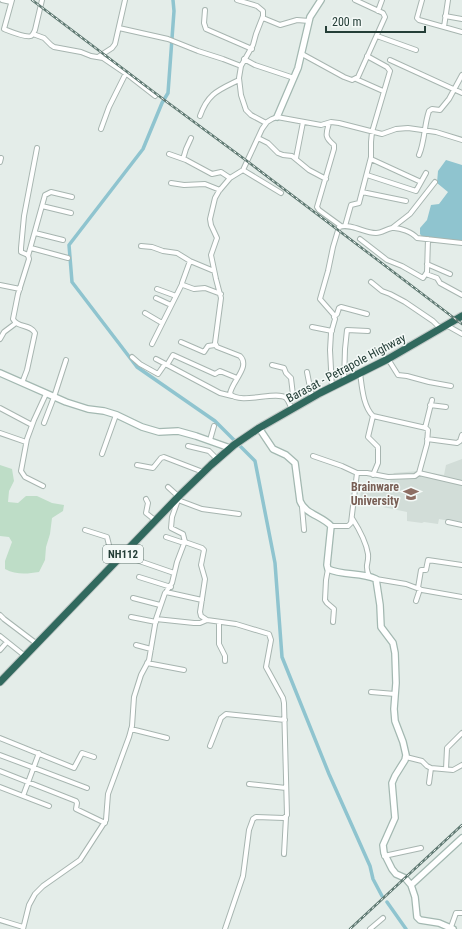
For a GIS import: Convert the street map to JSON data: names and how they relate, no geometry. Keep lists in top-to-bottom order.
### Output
{
  "streets": {
    "highway": ["Barasat - Petrapole Highway", "NH112"]
  },
  "crossings": [
    ["Barasat - Petrapole Highway", "NH112"]
  ],
  "places": {
    "school or university": ["Brainware University"]
  },
  "scale_bar": "200 m"
}
